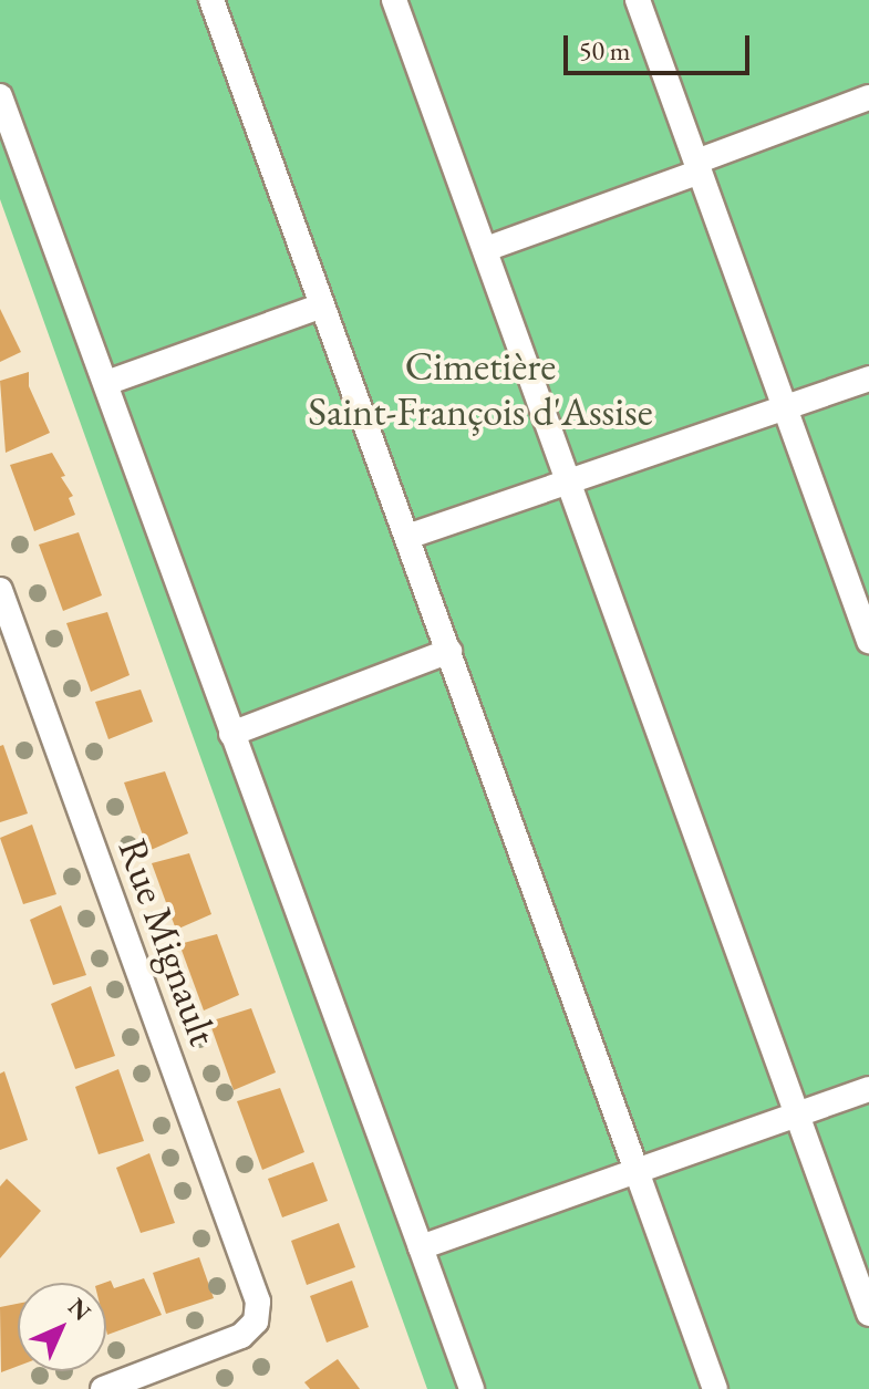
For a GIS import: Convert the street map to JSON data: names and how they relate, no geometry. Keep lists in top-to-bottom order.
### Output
{
  "streets": {
    "street": ["Rue Mignault"]
  },
  "parks": ["Cimetière Saint-François d'Assise"],
  "scale_bar": "50 m",
  "north": "top right"
}
